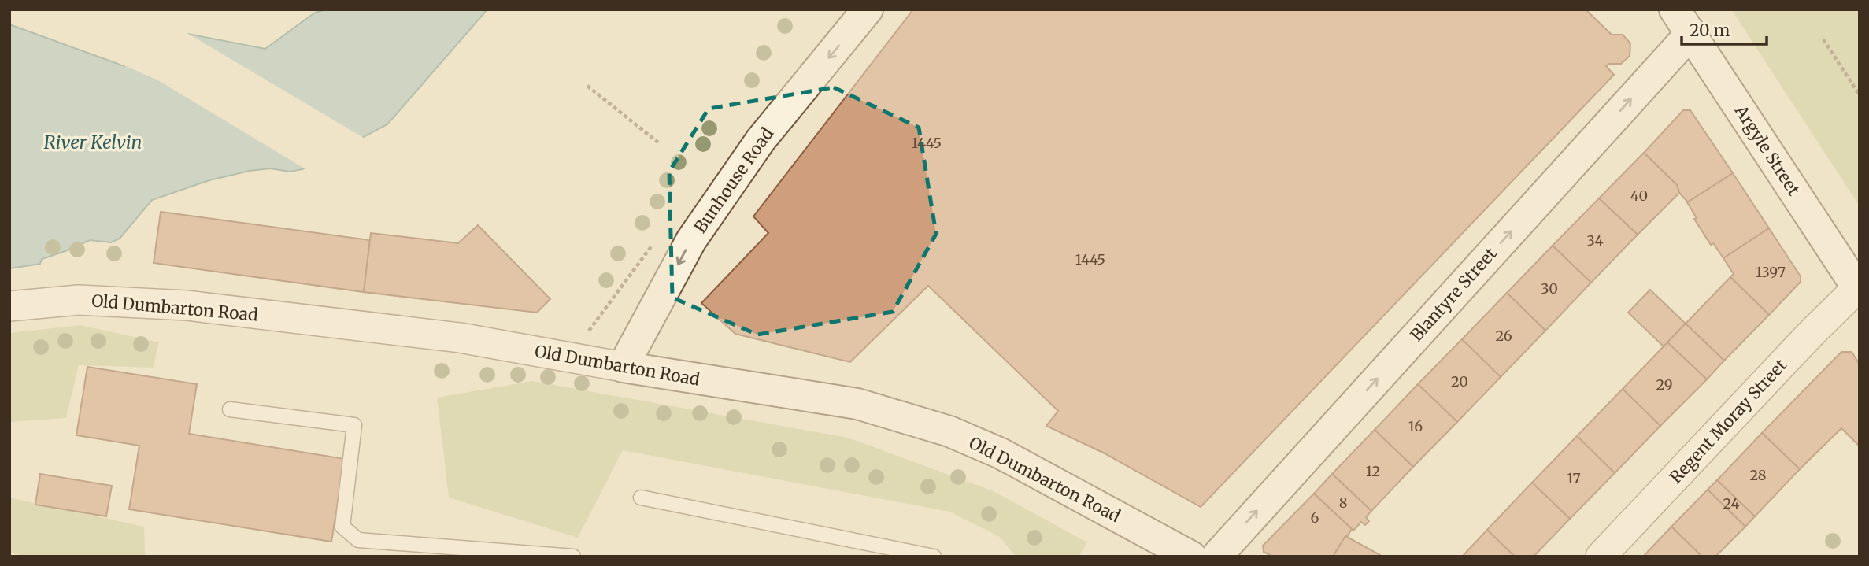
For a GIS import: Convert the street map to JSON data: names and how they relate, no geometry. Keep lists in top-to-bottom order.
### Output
{
  "streets": {
    "street": [
      "Argyle Street",
      "Bunhouse Road",
      "Blantyre Street",
      "Old Dumbarton Road",
      "Regent Moray Street"
    ]
  },
  "crossings": [
    ["Argyle Street", "Blantyre Street"],
    ["Argyle Street", "Regent Moray Street"],
    ["Bunhouse Road", "Old Dumbarton Road"]
  ],
  "one_way": ["Bunhouse Road", "Blantyre Street"],
  "water": ["River Kelvin"],
  "house_numbers": [
    "1445",
    "40",
    "34",
    "1445",
    "1397",
    "30",
    "26",
    "20",
    "29",
    "16",
    "12",
    "28",
    "17",
    "8",
    "24",
    "6"
  ],
  "scale_bar": "20 m"
}
